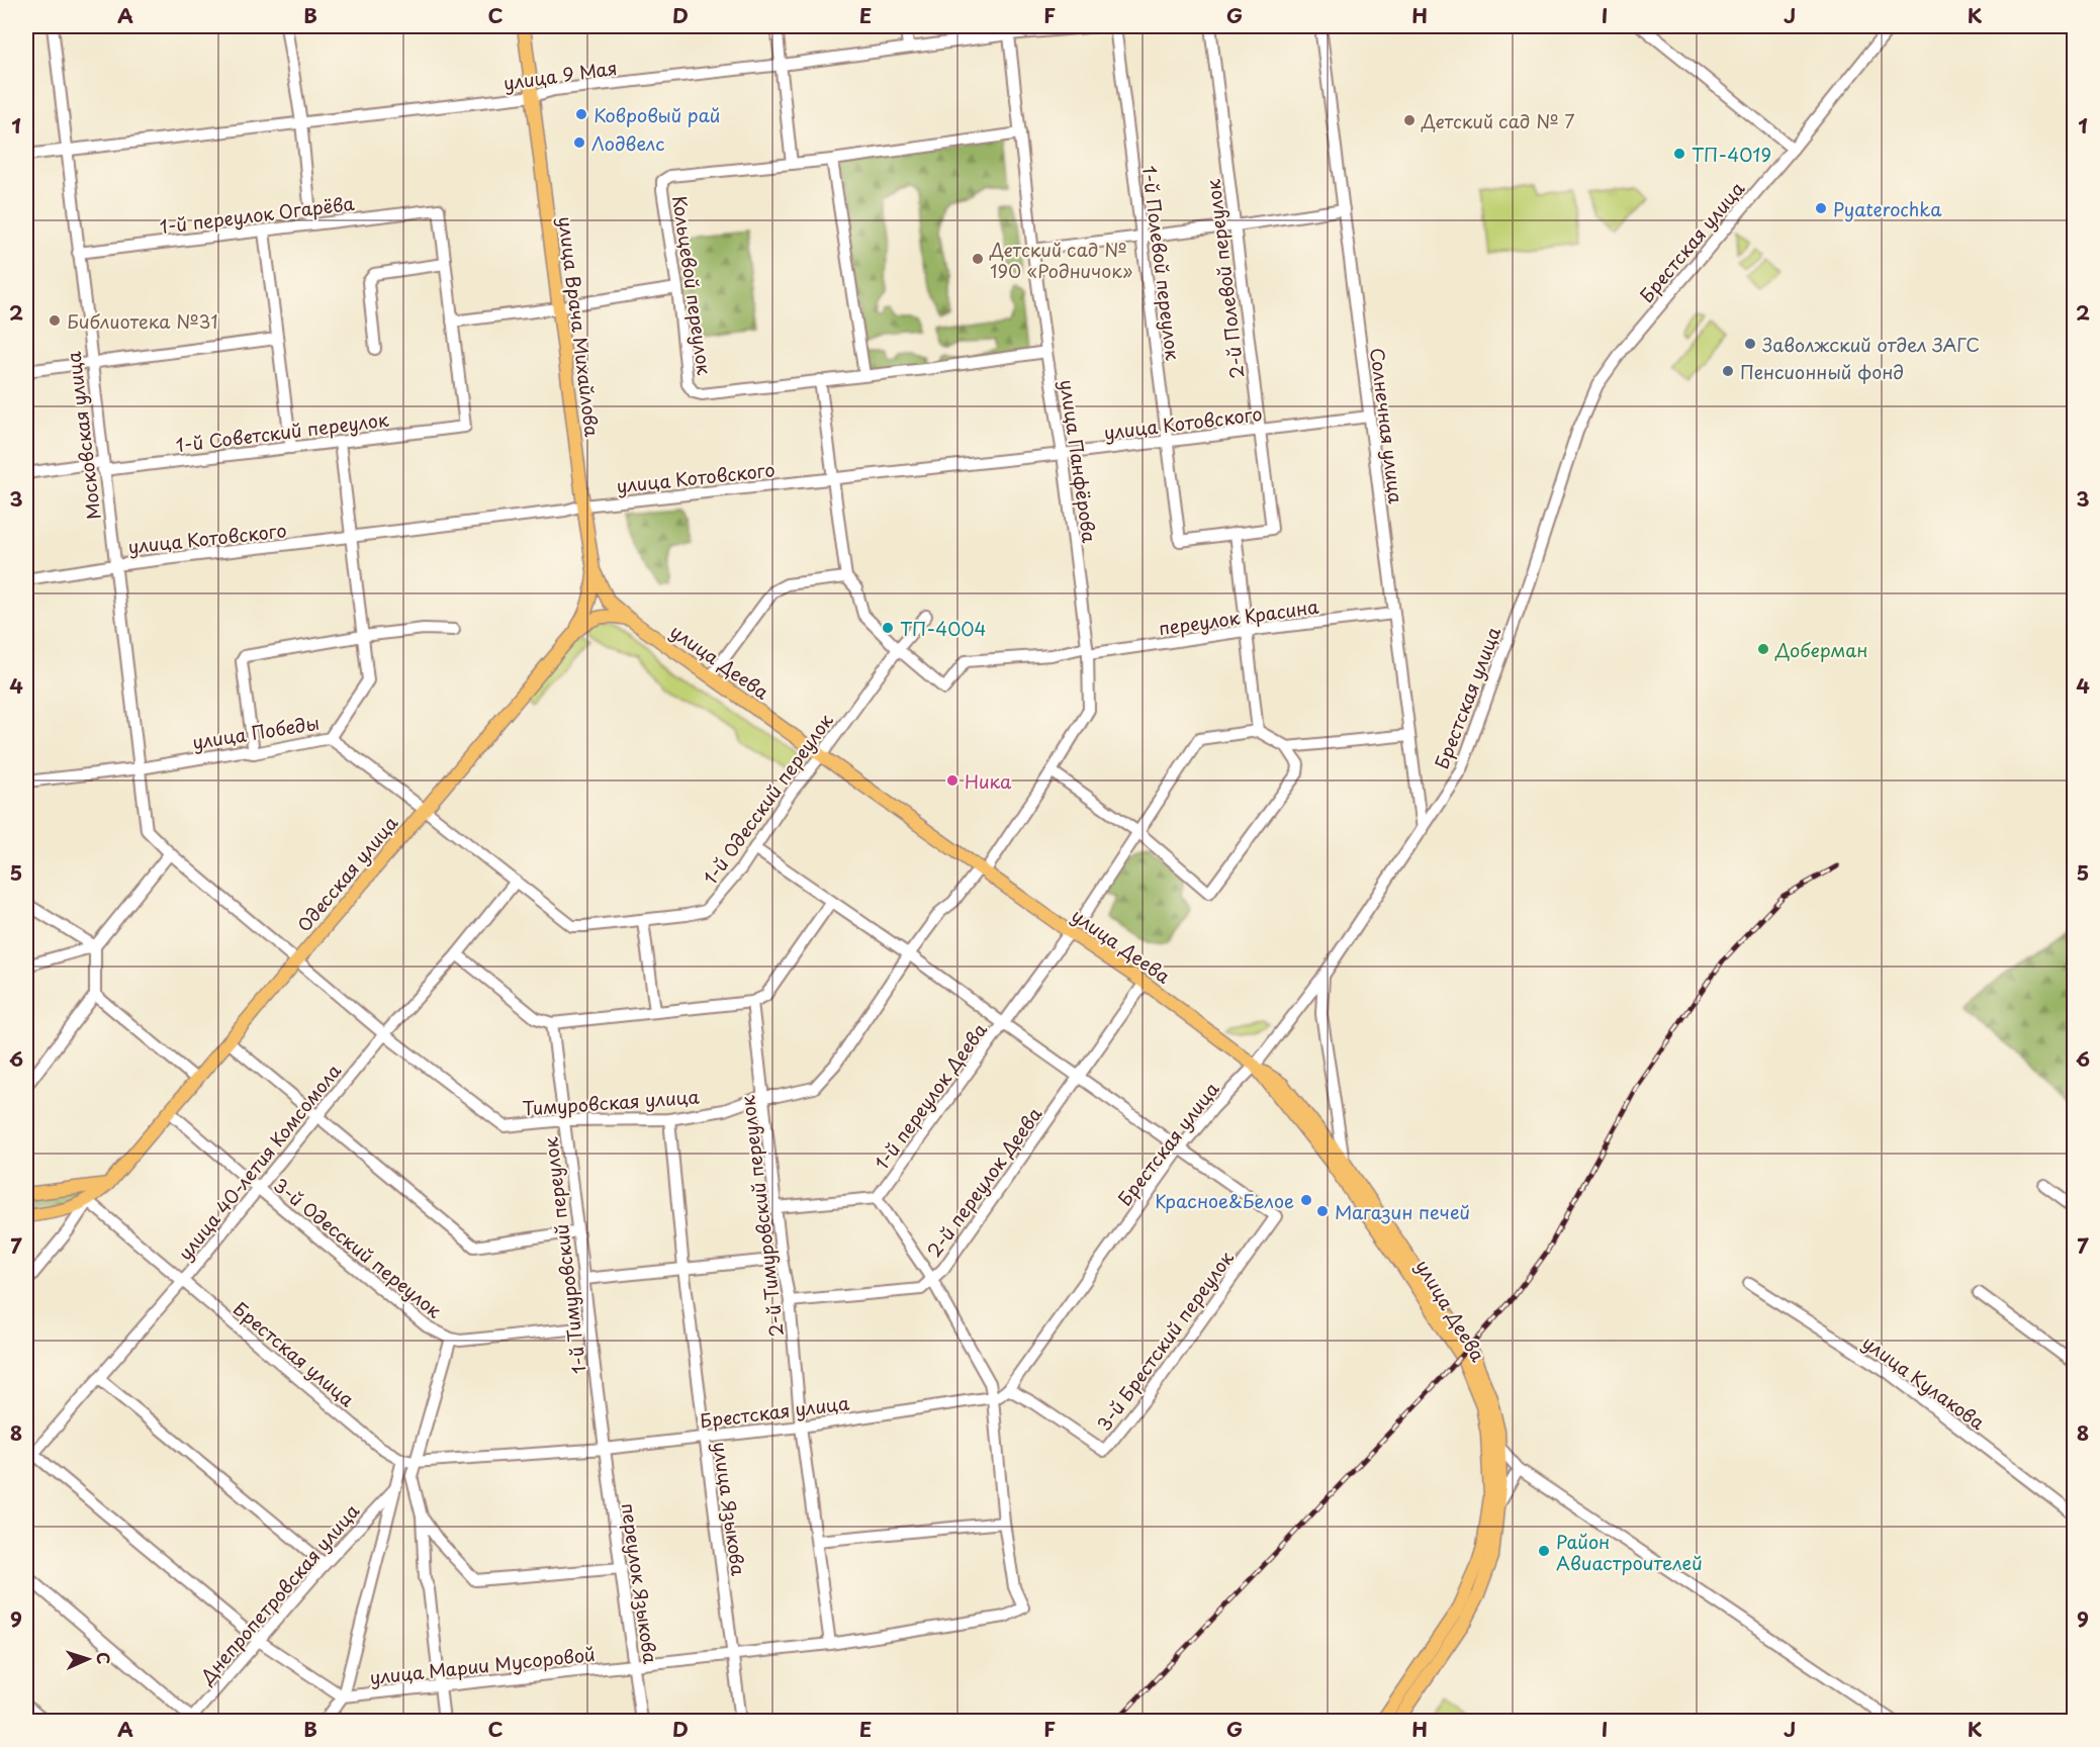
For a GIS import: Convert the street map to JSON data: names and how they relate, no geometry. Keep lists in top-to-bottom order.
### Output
{
  "streets": {
    "main road": ["улица Врача Михайлова", "улица Деева", "Одесская улица"],
    "street": [
      "улица 9 Мая",
      "1-й переулок Огарёва",
      "Брестская улица",
      "1-й Полевой переулок",
      "2-й Полевой переулок",
      "Кольцевой переулок",
      "улица Котовского",
      "Солнечная улица",
      "1-й Советский переулок",
      "Московская улица",
      "улица Панфёрова",
      "переулок Красина",
      "улица Победы",
      "1-й Одесский переулок",
      "1-й переулок Деева",
      "Тимуровская улица",
      "улица 40-летия Комсомола",
      "2-й переулок Деева",
      "2-й Тимуровский переулок",
      "3-й Одесский переулок",
      "1-й Тимуровский переулок",
      "3-й Брестский переулок",
      "улица Кулакова",
      "улица Языкова",
      "переулок Языкова",
      "Днепропетровская улица",
      "улица Марии Мусоровой"
    ]
  },
  "crossings": [
    ["улица 9 Мая", "улица Врача Михайлова"],
    ["улица 9 Мая", "Московская улица"],
    ["улица 9 Мая", "улица Панфёрова"],
    ["1-й переулок Огарёва", "Московская улица"],
    ["Брестская улица", "Солнечная улица"],
    ["Брестская улица", "улица Деева"],
    ["Брестская улица", "Одесская улица"],
    ["Брестская улица", "улица 40-летия Комсомола"],
    ["Брестская улица", "2-й Тимуровский переулок"],
    ["Брестская улица", "1-й Тимуровский переулок"],
    ["Брестская улица", "3-й Брестский переулок"],
    ["Брестская улица", "улица Языкова"],
    ["Брестская улица", "переулок Языкова"],
    ["1-й Полевой переулок", "2-й Полевой переулок"],
    ["1-й Полевой переулок", "улица Котовского"],
    ["2-й Полевой переулок", "улица Котовского"],
    ["Кольцевой переулок", "улица Панфёрова"],
    ["улица Врача Михайлова", "улица Котовского"],
    ["улица Врача Михайлова", "улица Деева"],
    ["улица Врача Михайлова", "Одесская улица"],
    ["улица Котовского", "Солнечная улица"],
    ["улица Котовского", "Московская улица"],
    ["улица Котовского", "улица Панфёрова"],
    ["улица Котовского", "улица Победы"],
    ["Солнечная улица", "переулок Красина"],
    ["1-й Советский переулок", "Московская улица"],
    ["1-й Советский переулок", "улица Победы"],
    ["Московская улица", "улица Победы"],
    ["улица Панфёрова", "переулок Красина"],
    ["улица Панфёрова", "улица Деева"],
    ["улица Панфёрова", "Тимуровская улица"],
    ["переулок Красина", "1-й Одесский переулок"],
    ["улица Деева", "1-й Одесский переулок"],
    ["улица Деева", "Одесская улица"],
    ["улица Деева", "1-й переулок Деева"],
    ["улица Деева", "Тимуровская улица"],
    ["улица Деева", "2-й переулок Деева"],
    ["улица Победы", "1-й Одесский переулок"],
    ["1-й Одесский переулок", "Одесская улица"],
    ["1-й Одесский переулок", "улица 40-летия Комсомола"],
    ["Одесская улица", "Тимуровская улица"],
    ["Одесская улица", "3-й Одесский переулок"],
    ["1-й переулок Деева", "2-й Тимуровский переулок"],
    ["Тимуровская улица", "улица 40-летия Комсомола"],
    ["Тимуровская улица", "2-й Тимуровский переулок"],
    ["Тимуровская улица", "1-й Тимуровский переулок"],
    ["Тимуровская улица", "улица Языкова"],
    ["улица 40-летия Комсомола", "3-й Одесский переулок"],
    ["2-й переулок Деева", "2-й Тимуровский переулок"],
    ["2-й Тимуровский переулок", "улица Марии Мусоровой"],
    ["3-й Одесский переулок", "1-й Тимуровский переулок"],
    ["1-й Тимуровский переулок", "переулок Языкова"],
    ["улица Языкова", "улица Марии Мусоровой"],
    ["переулок Языкова", "улица Марии Мусоровой"]
  ],
  "places": [
    "Ковровый рай",
    "Детский сад № 7",
    "Лодвелс",
    "ТП-4019",
    "Pyaterochka",
    "Детский сад № 190 «Родничок»",
    "Библиотека №31",
    "Заволжский отдел ЗАГС",
    "Пенсионный фонд",
    "ТП-4004",
    "Доберман",
    "Ника",
    "Красное&Белое",
    "Магазин печей",
    "Район Авиастроителей"
  ],
  "north": "right",
  "grid": {
    "columns": [
      "A",
      "B",
      "C",
      "D",
      "E",
      "F",
      "G",
      "H",
      "I",
      "J",
      "K"
    ],
    "rows": [
      "1",
      "2",
      "3",
      "4",
      "5",
      "6",
      "7",
      "8",
      "9"
    ]
  }
}
